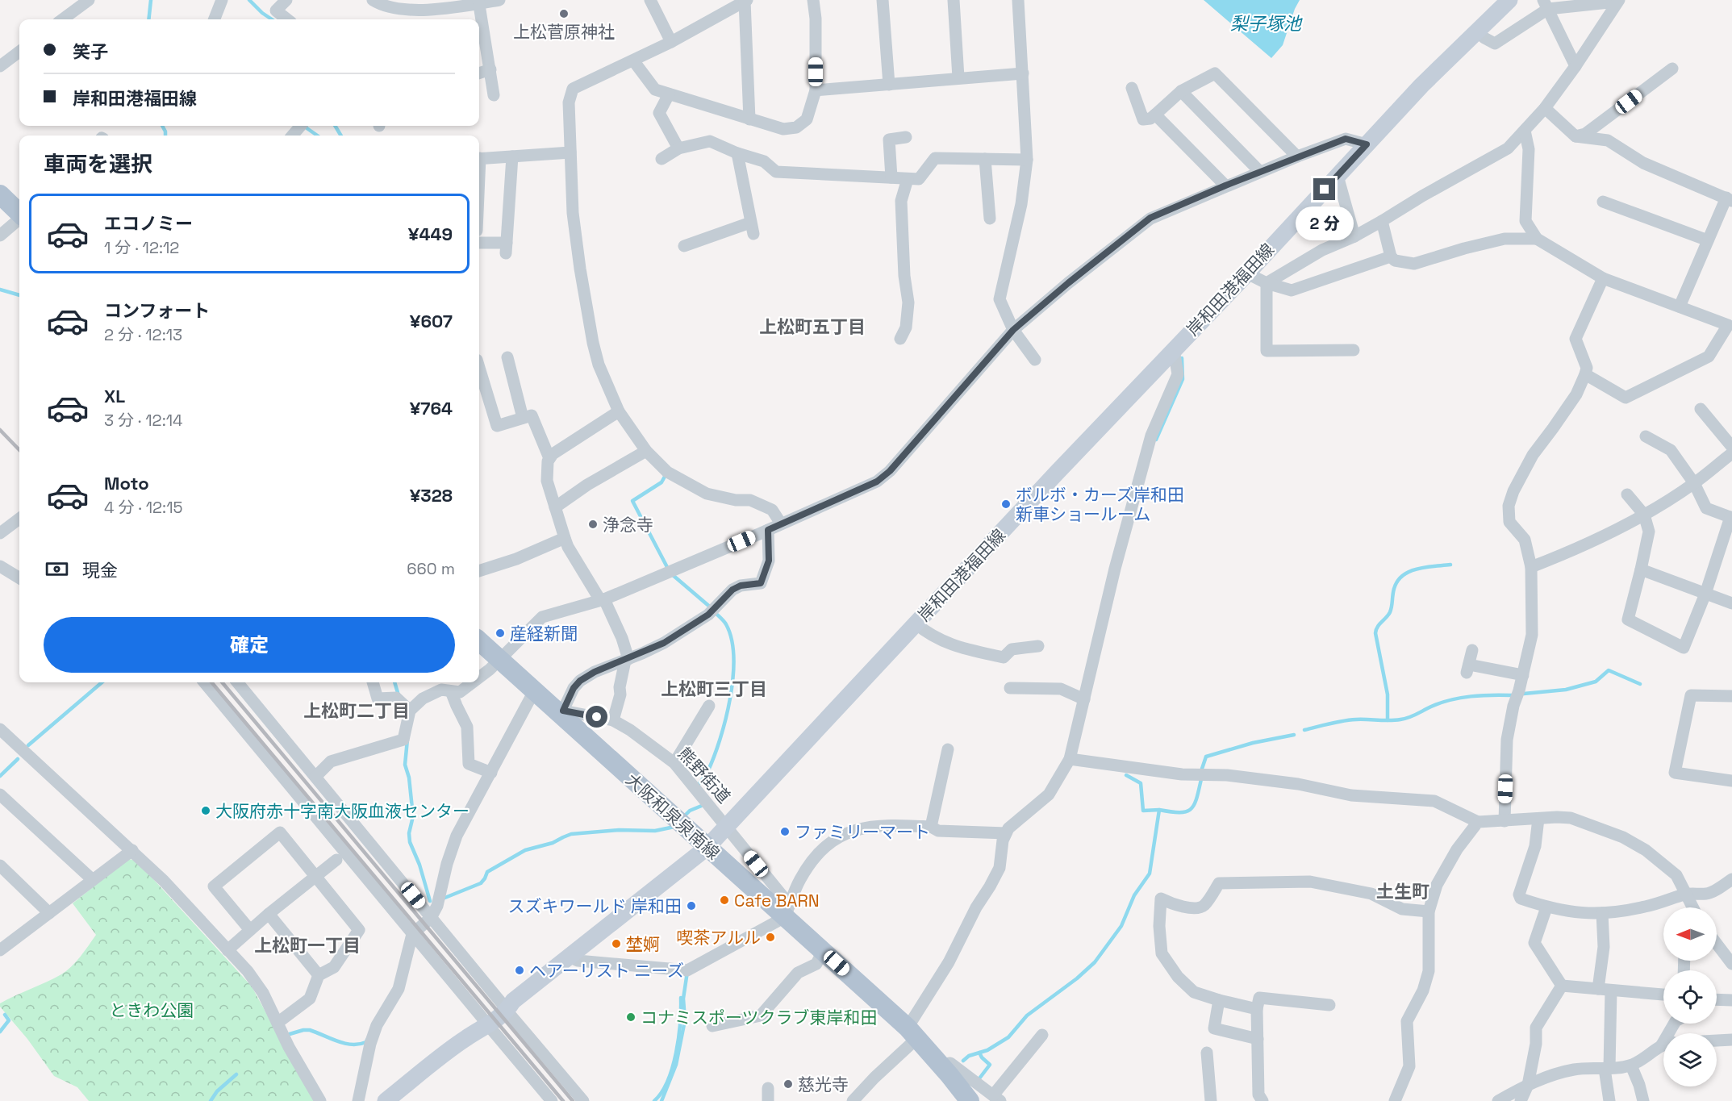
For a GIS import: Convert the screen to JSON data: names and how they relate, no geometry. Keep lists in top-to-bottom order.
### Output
{
  "streets": {
    "main road": ["大阪和泉泉南線"],
    "street": ["岸和田港福田線", "熊野街道"]
  },
  "crossings": [
    ["岸和田港福田線", "熊野街道"],
    ["岸和田港福田線", "大阪和泉泉南線"],
    ["熊野街道", "大阪和泉泉南線"]
  ],
  "districts": [
    "上松町五丁目",
    "上松町三丁目",
    "上松町二丁目",
    "土生町",
    "上松町一丁目"
  ],
  "water": ["梨子塚池"],
  "parks": ["ときわ公園"],
  "places": [
    "上松菅原神社",
    "ボルボ・カーズ岸和田 新車ショールーム",
    "浄念寺",
    "産経新聞",
    "大阪府赤十字南大阪血液センター",
    "ファミリーマート",
    "Cafe BARN",
    "スズキワールド 岸和田",
    "喫茶アルル",
    "埜婀",
    "ヘアーリスト ニーズ",
    "コナミスポーツクラブ東岸和田",
    "慈光寺"
  ],
  "north": "left",
  "page": {
    "banner": ["笑子", "岸和田港福田線"],
    "heading": "車両を選択",
    "list": [
      {
        "name": "エコノミー",
        "note": "1 分 · 12:12",
        "value": "¥449"
      },
      {
        "name": "コンフォート",
        "note": "2 分 · 12:13",
        "value": "¥607"
      },
      {
        "name": "XL",
        "note": "3 分 · 12:14",
        "value": "¥764"
      },
      {
        "name": "Moto",
        "note": "4 分 · 12:15",
        "value": "¥328"
      }
    ],
    "bubble": "2 分",
    "pay": ["現金", "660 m"],
    "buttons": "確定"
  }
}
